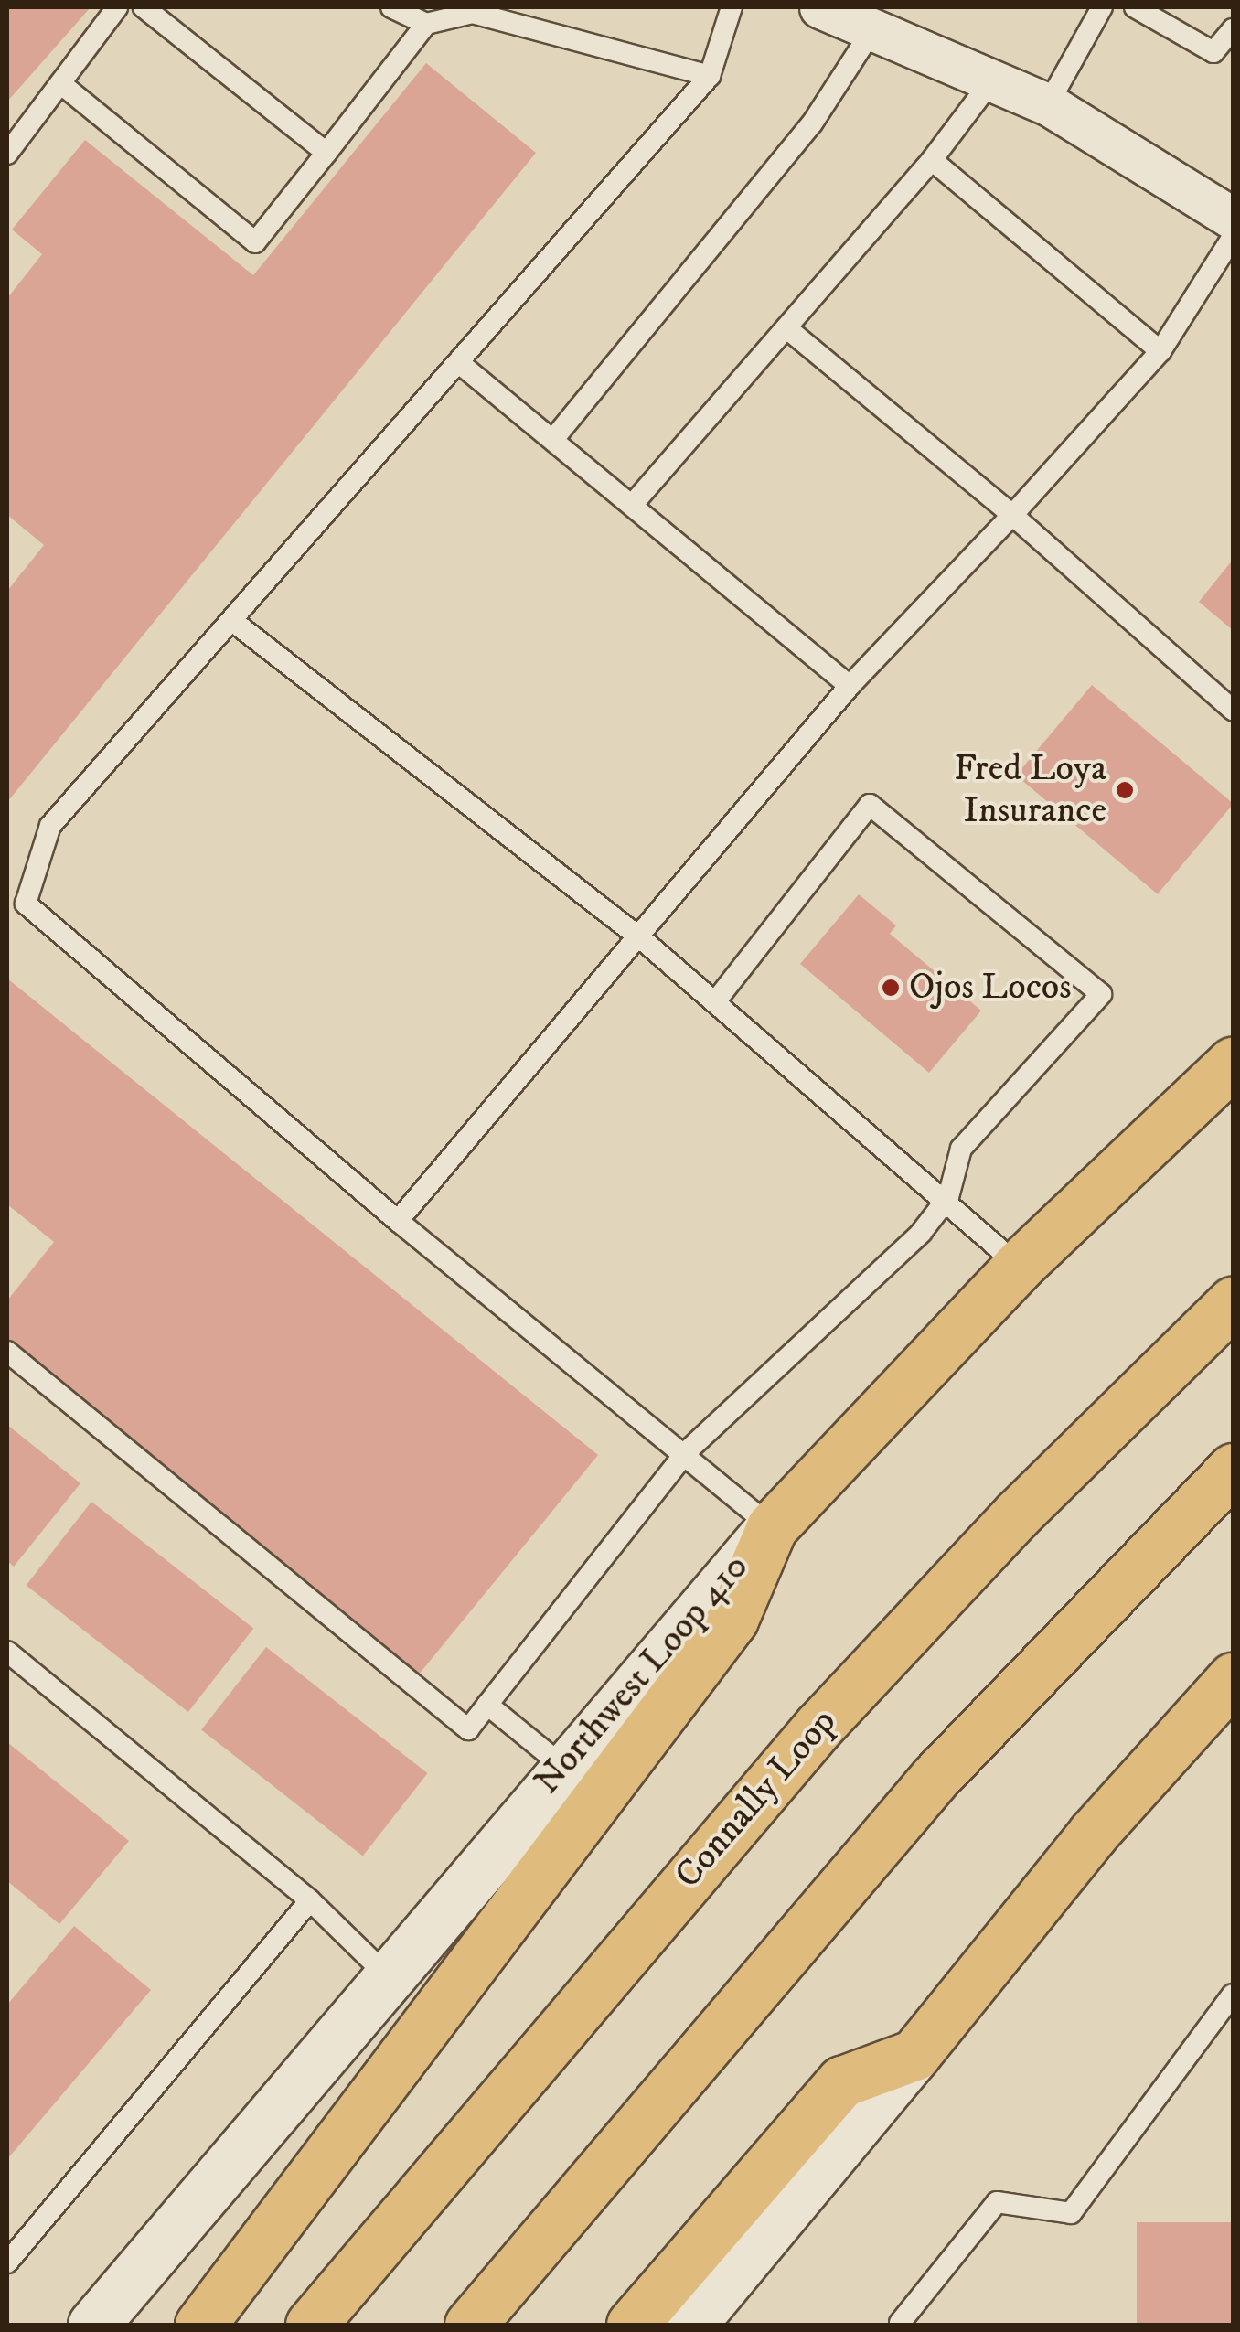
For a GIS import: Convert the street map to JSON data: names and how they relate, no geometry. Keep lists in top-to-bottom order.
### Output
{
  "streets": {
    "main road": ["Northwest Loop 410", "Connally Loop"]
  },
  "places": ["Fred Loya Insurance", "Ojos Locos"]
}
